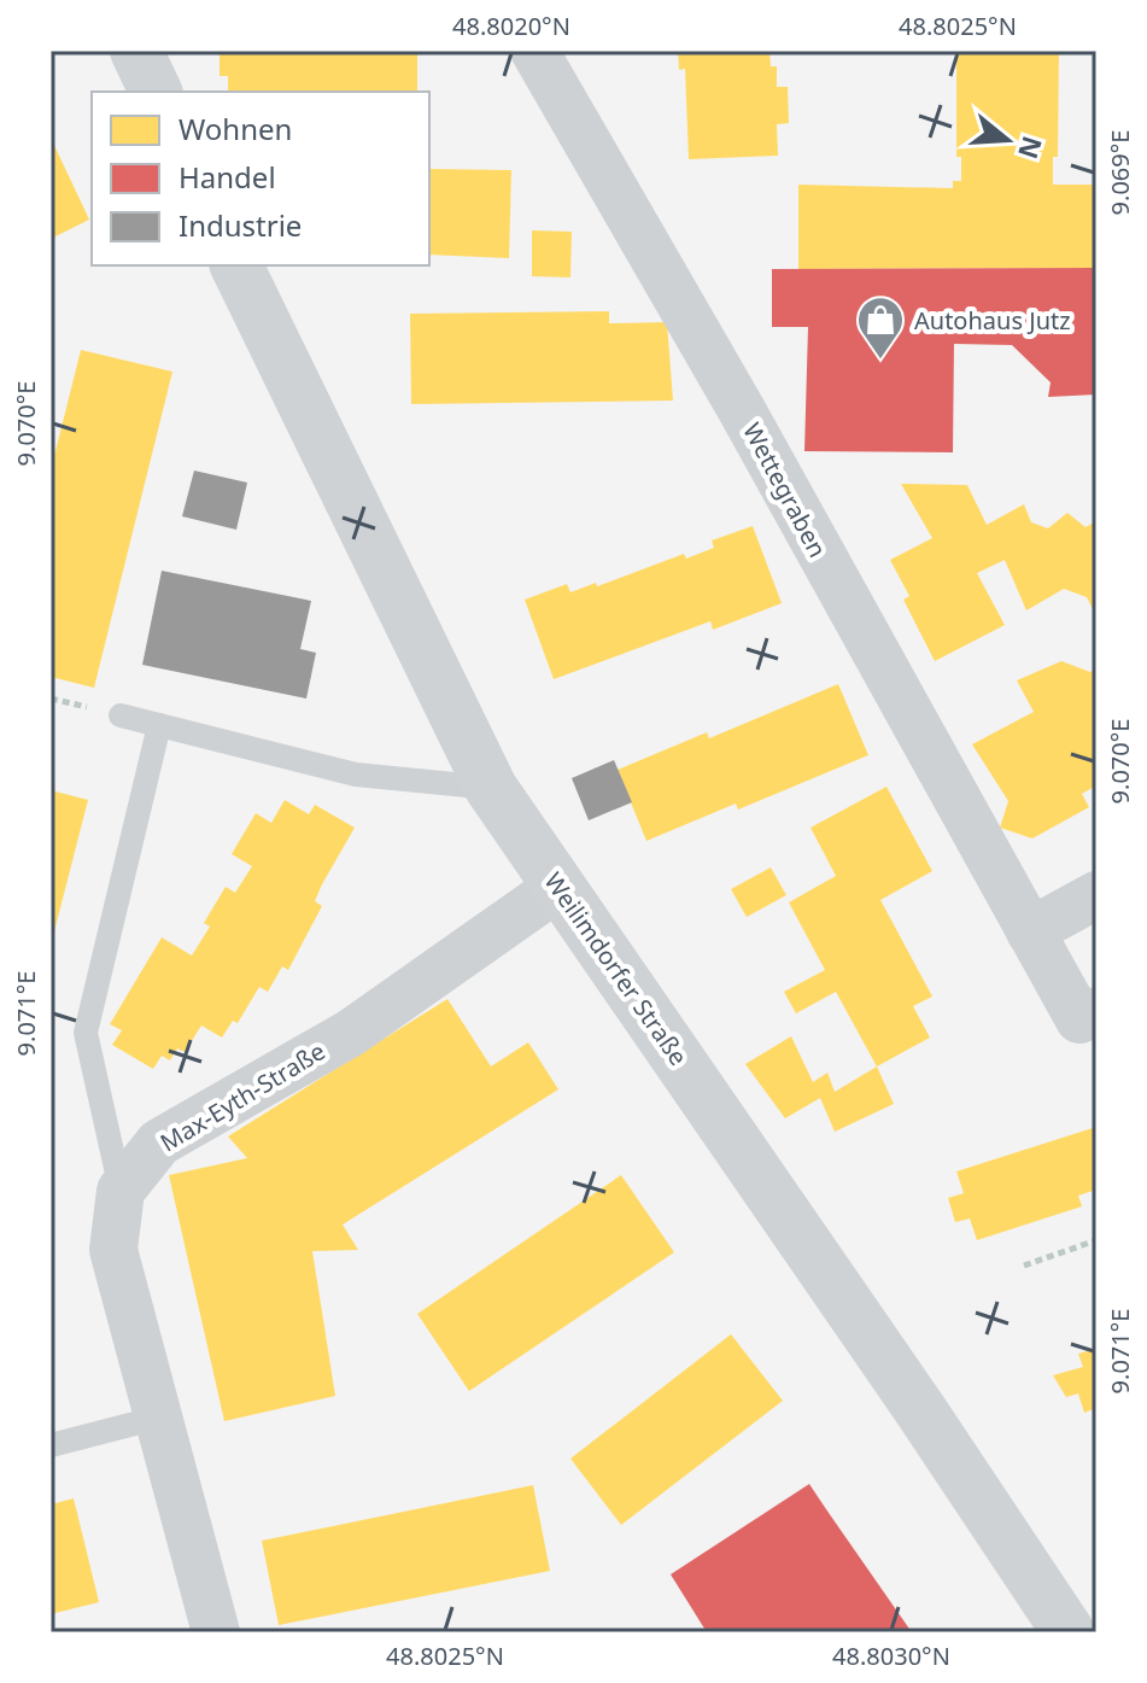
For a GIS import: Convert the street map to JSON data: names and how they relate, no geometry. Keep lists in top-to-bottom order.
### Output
{
  "streets": {
    "main road": ["Weilimdorfer Straße"],
    "street": ["Wettegraben", "Max-Eyth-Straße"]
  },
  "crossings": [
    ["Weilimdorfer Straße", "Max-Eyth-Straße"]
  ],
  "places": {
    "shop": ["Autohaus Jutz"]
  },
  "legend": ["Wohnen", "Handel", "Industrie"],
  "north": "right",
  "coordinates": [
    "48.8020°N",
    "48.8025°N",
    "9.069°E",
    "9.070°E",
    "9.071°E",
    "48.8030°N"
  ]
}
